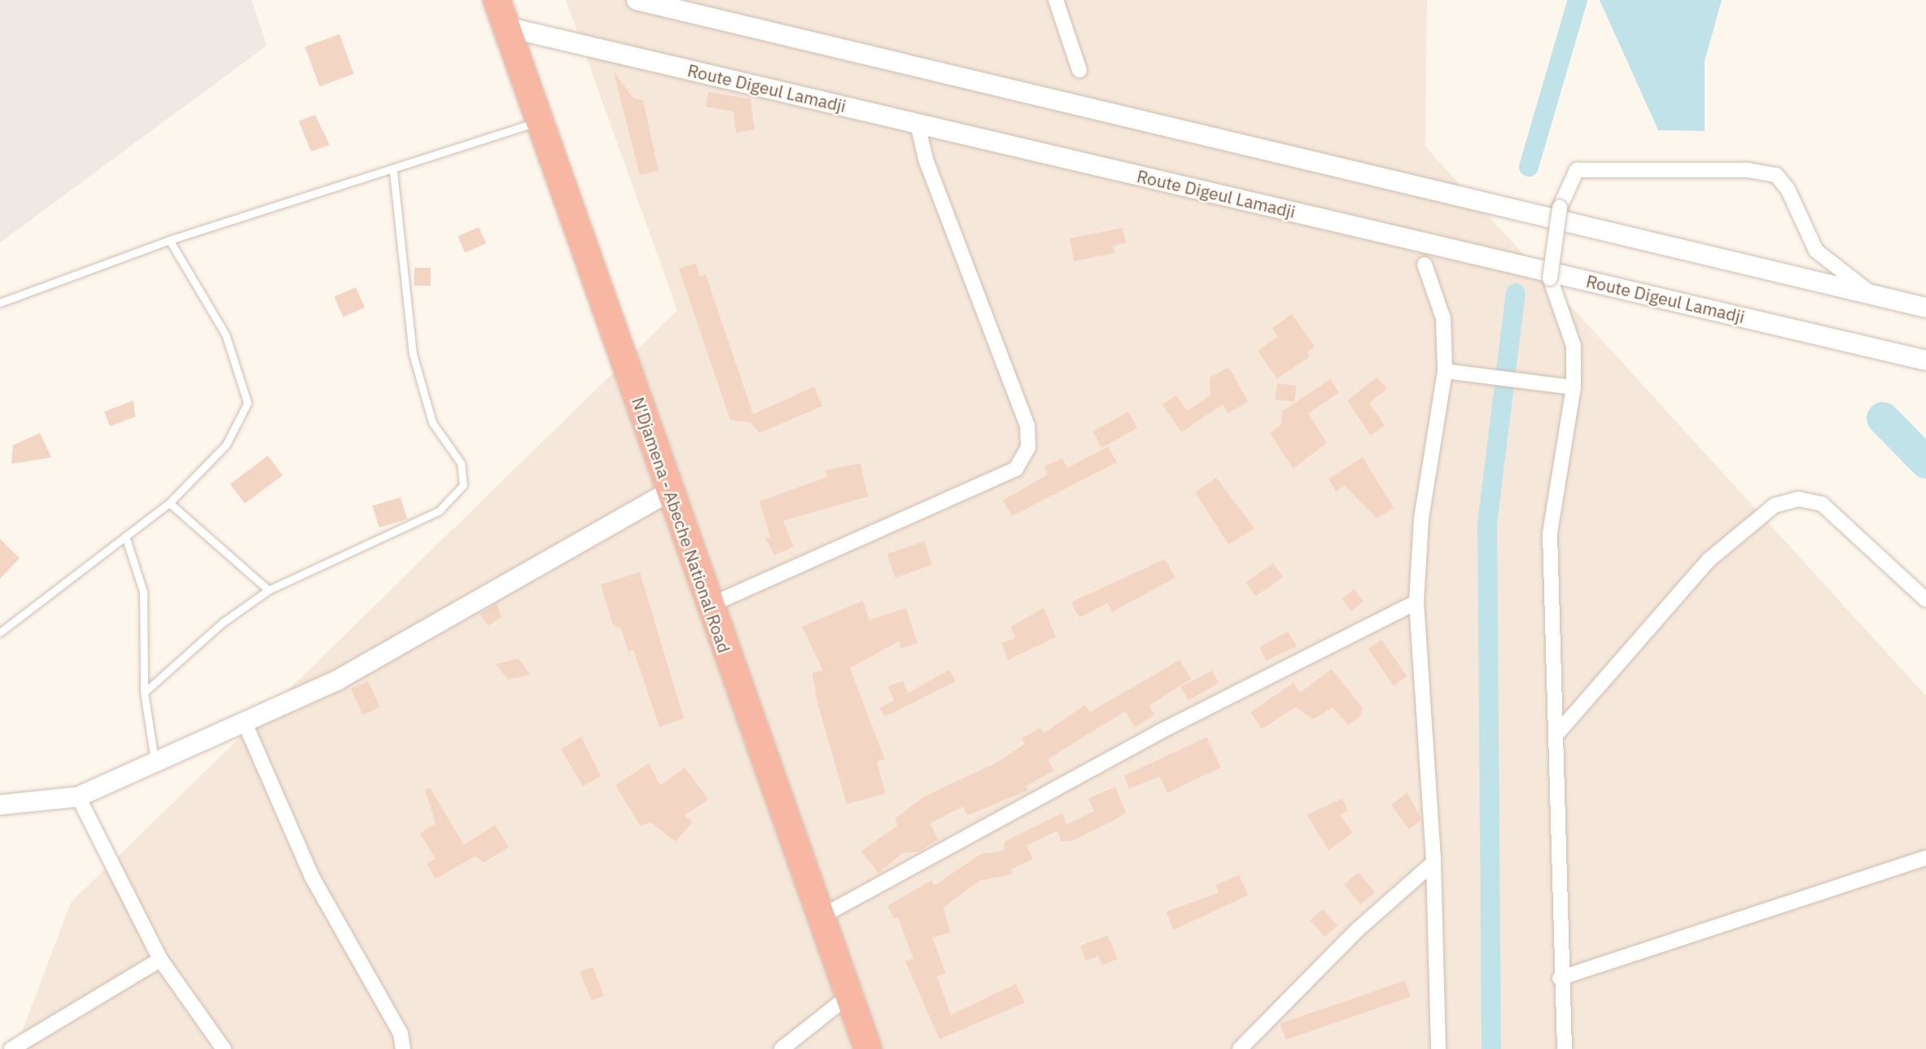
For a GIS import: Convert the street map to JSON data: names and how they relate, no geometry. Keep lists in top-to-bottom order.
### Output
{
  "streets": {
    "highway": ["N'Djamena - Abeche National Road"],
    "main road": ["Route Digeul Lamadji"]
  },
  "crossings": [
    ["Route Digeul Lamadji", "N'Djamena - Abeche National Road"]
  ]
}
